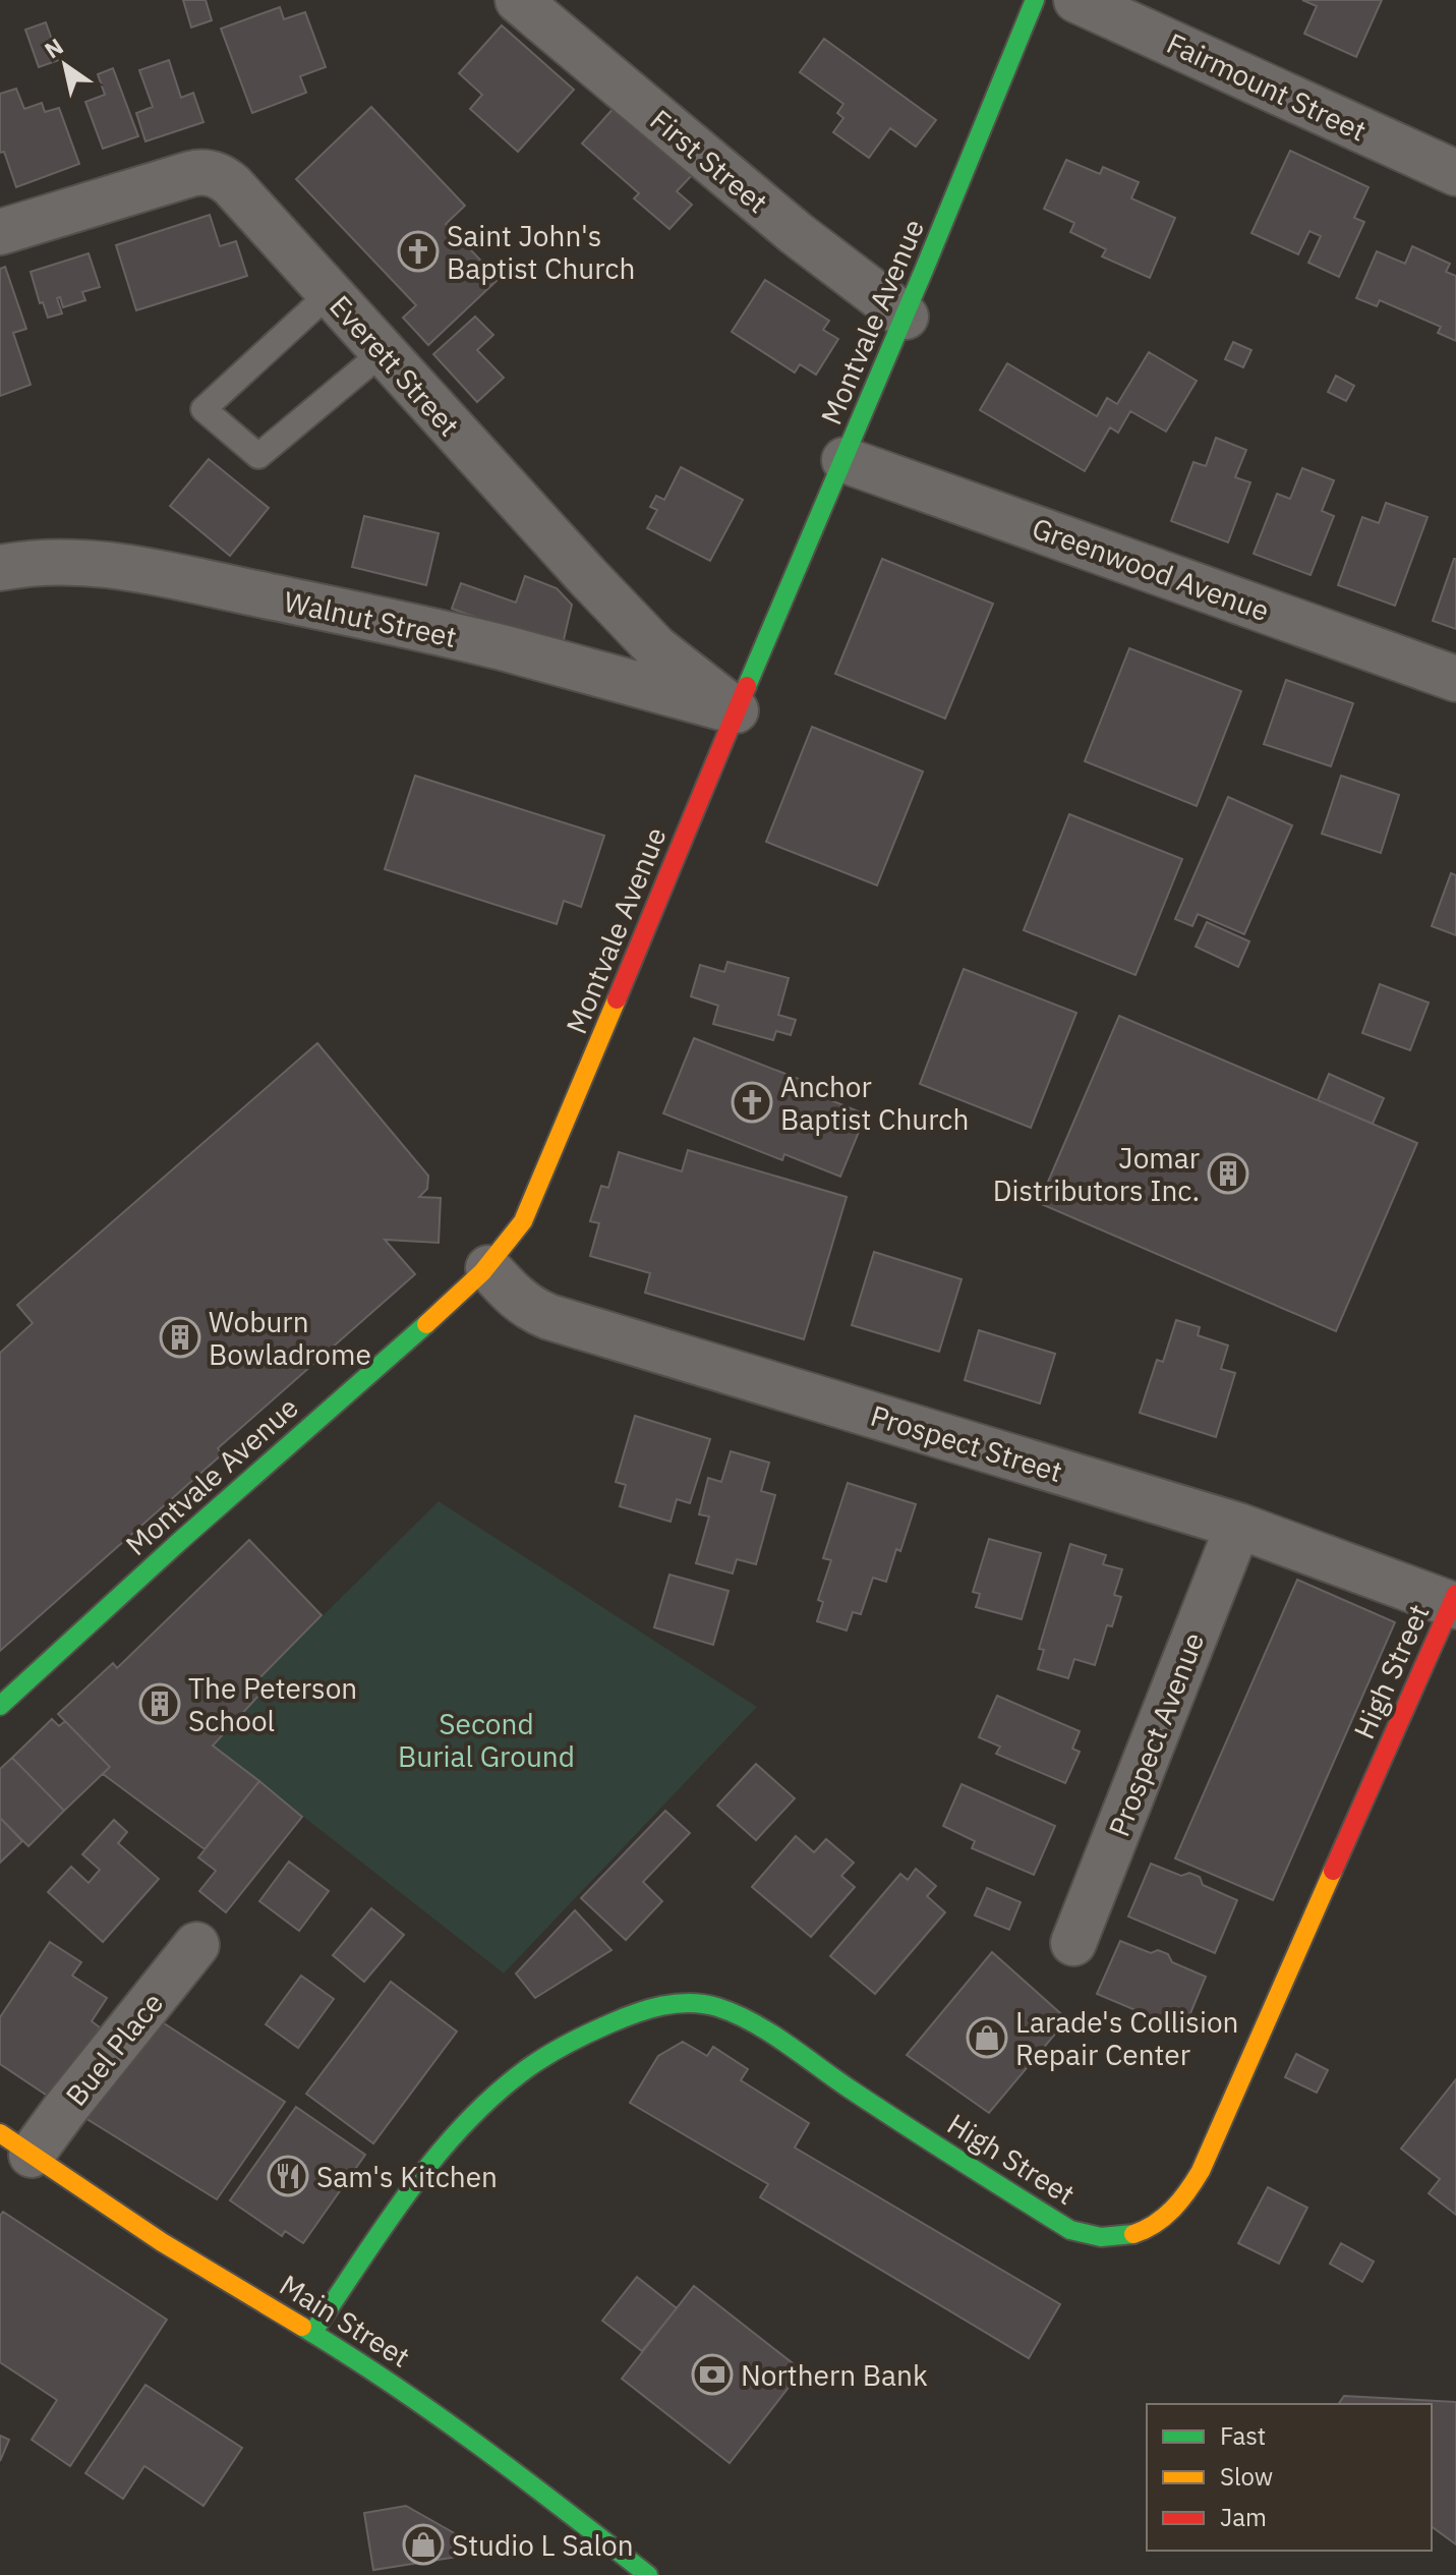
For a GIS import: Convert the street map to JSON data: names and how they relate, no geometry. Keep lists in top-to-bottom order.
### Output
{
  "streets": {
    "main road": ["Montvale Avenue", "High Street", "Main Street"],
    "street": [
      "Fairmount Street",
      "First Street",
      "Everett Street",
      "Greenwood Avenue",
      "Walnut Street",
      "Prospect Street",
      "Prospect Avenue",
      "Buel Place"
    ]
  },
  "crossings": [
    ["First Street", "Montvale Avenue"],
    ["Montvale Avenue", "Everett Street"],
    ["Montvale Avenue", "Greenwood Avenue"],
    ["Montvale Avenue", "Walnut Street"],
    ["Montvale Avenue", "Prospect Street"],
    ["Everett Street", "Walnut Street"],
    ["Prospect Street", "High Street"],
    ["Prospect Street", "Prospect Avenue"],
    ["High Street", "Main Street"],
    ["Buel Place", "Main Street"]
  ],
  "parks": ["Second Burial Ground"],
  "places": {
    "church": ["Saint John's Baptist Church", "Anchor Baptist Church"],
    "building": ["Jomar Distributors Inc.", "Woburn Bowladrome", "The Peterson School"],
    "shop": ["Larade's Collision Repair Center", "Studio L Salon"],
    "restaurant": ["Sam's Kitchen"],
    "bank": ["Northern Bank"]
  },
  "legend": ["Fast", "Slow", "Jam"],
  "north": "top left"
}
